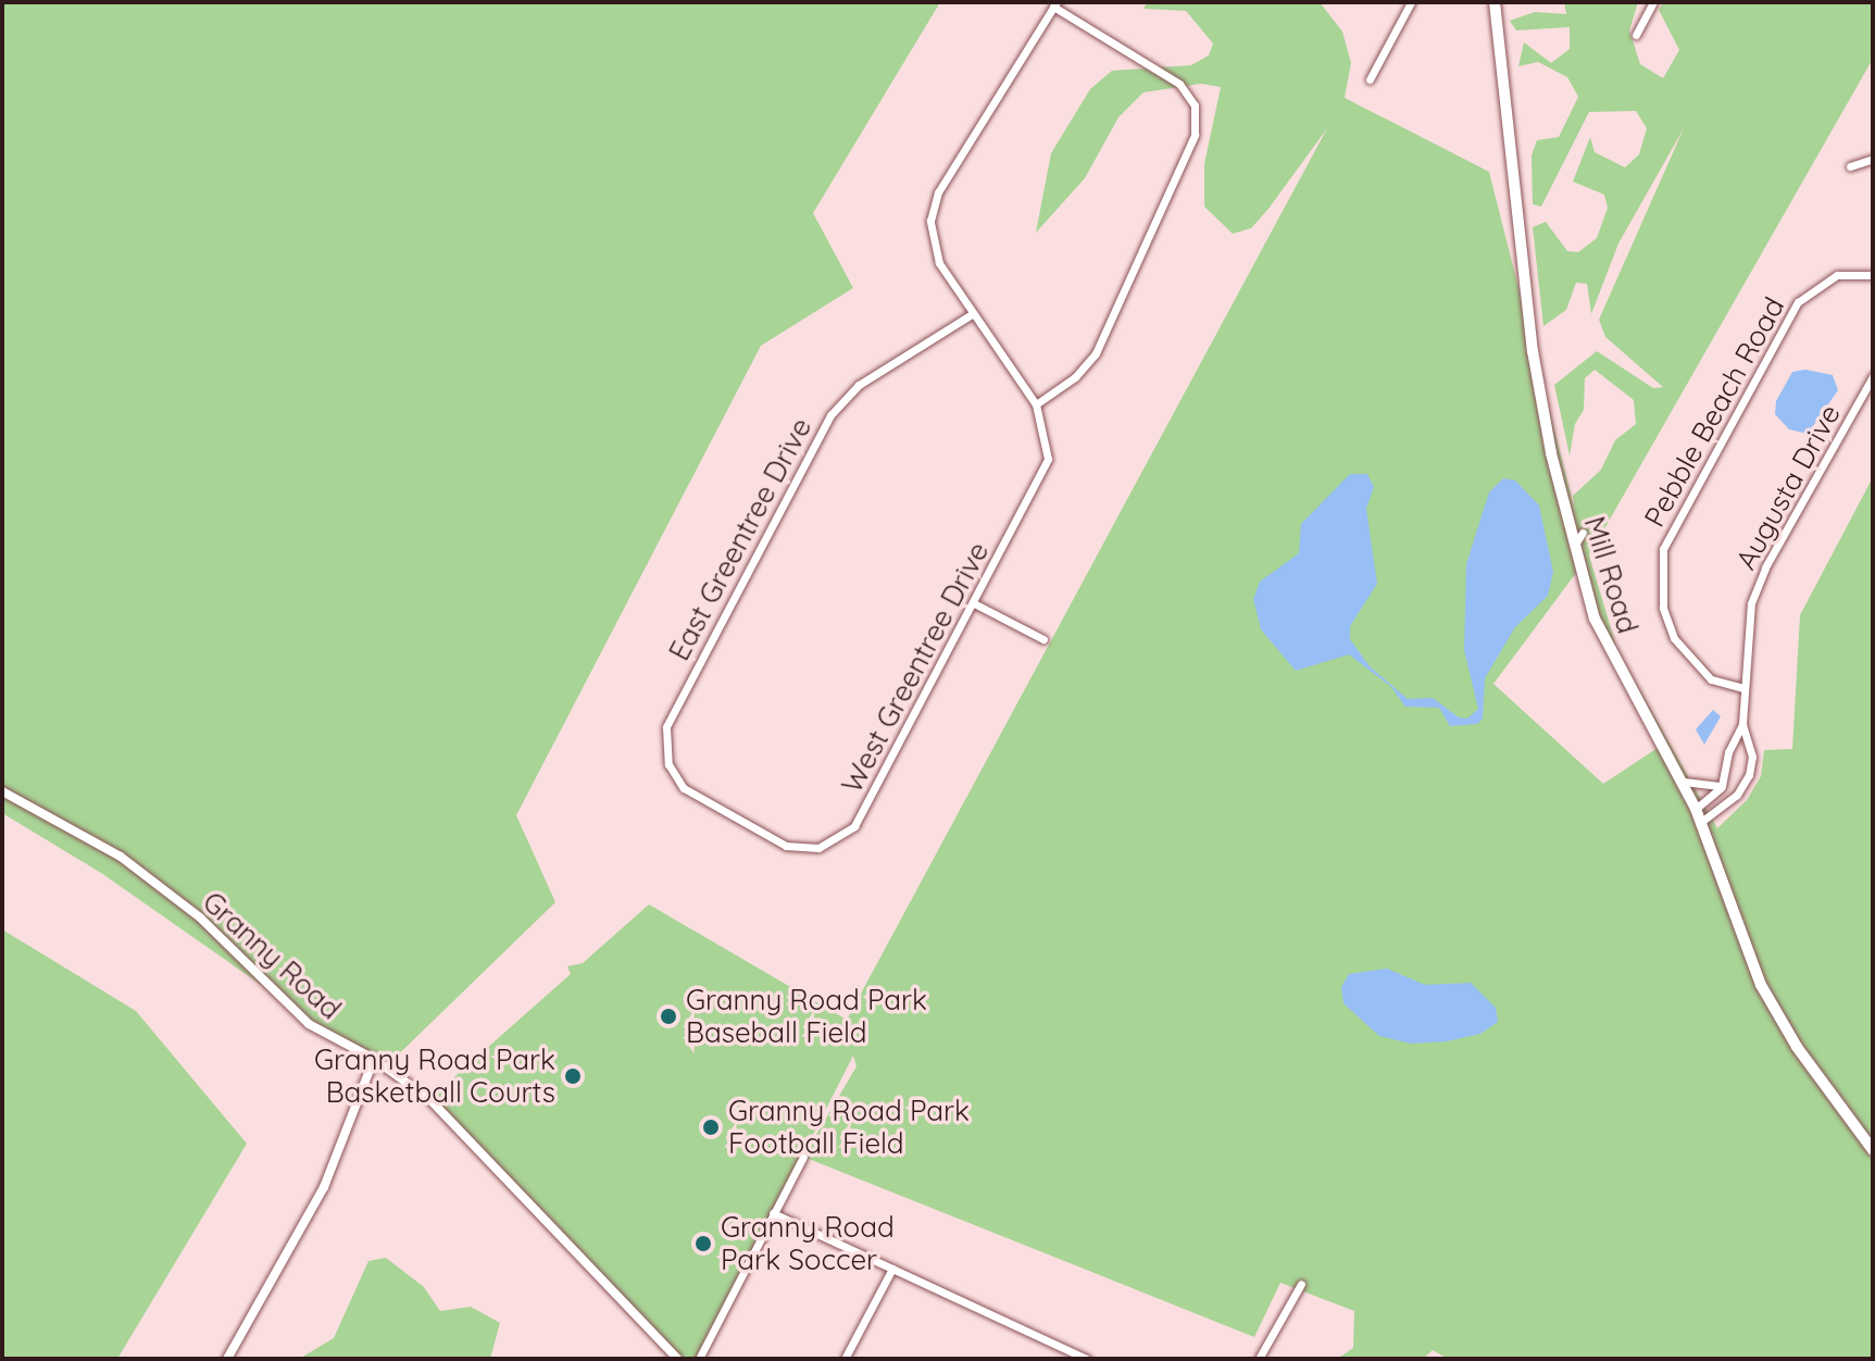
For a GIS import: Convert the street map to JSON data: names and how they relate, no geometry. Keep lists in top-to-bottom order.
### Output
{
  "streets": {
    "main road": ["Mill Road"],
    "street": [
      "Pebble Beach Road",
      "Augusta Drive",
      "East Greentree Drive",
      "West Greentree Drive",
      "Granny Road"
    ]
  },
  "crossings": [
    ["Pebble Beach Road", "Augusta Drive"],
    ["Augusta Drive", "Mill Road"],
    ["East Greentree Drive", "West Greentree Drive"]
  ],
  "places": [
    "Granny Road Park Baseball Field",
    "Granny Road Park Basketball Courts",
    "Granny Road Park Football Field",
    "Granny Road Park Soccer"
  ]
}
